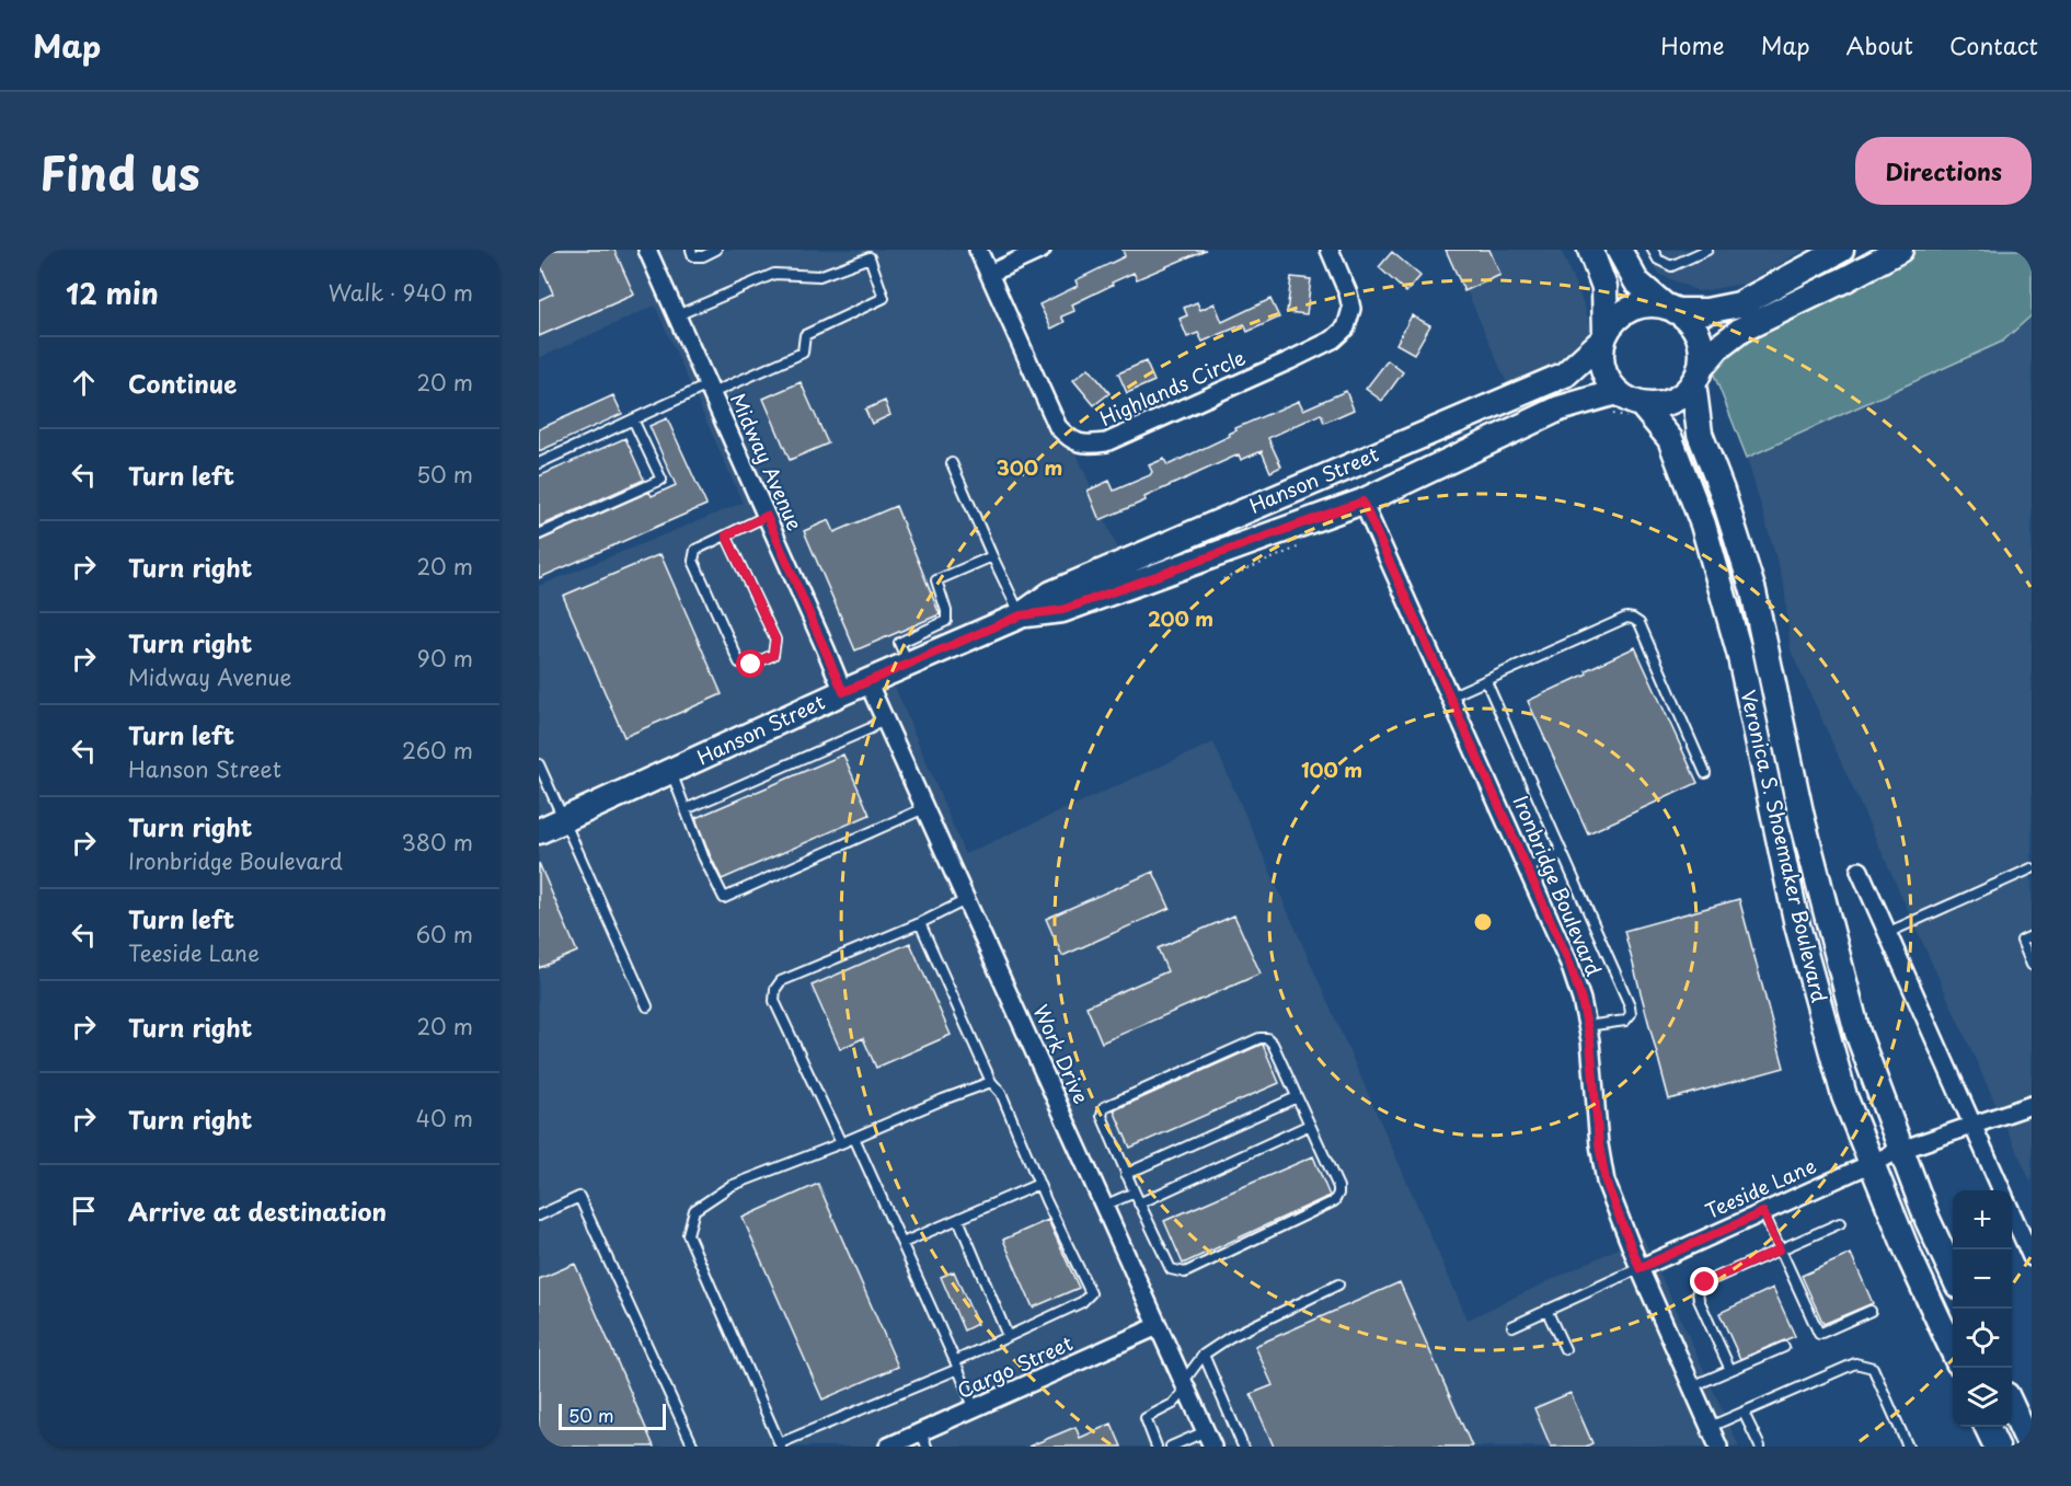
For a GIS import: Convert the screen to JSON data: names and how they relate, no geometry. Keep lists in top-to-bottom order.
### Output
{
  "streets": {
    "street": [
      "Highlands Circle",
      "Midway Avenue",
      "Hanson Street",
      "Veronica S. Shoemaker Boulevard",
      "Ironbridge Boulevard",
      "Work Drive",
      "Teeside Lane",
      "Cargo Street"
    ]
  },
  "crossings": [
    ["Midway Avenue", "Hanson Street"],
    ["Hanson Street", "Veronica S. Shoemaker Boulevard"],
    ["Hanson Street", "Ironbridge Boulevard"],
    ["Hanson Street", "Work Drive"],
    ["Veronica S. Shoemaker Boulevard", "Teeside Lane"],
    ["Ironbridge Boulevard", "Teeside Lane"],
    ["Work Drive", "Cargo Street"]
  ],
  "scale_bar": "50 m",
  "page": {
    "header": "Map",
    "nav": [
      "Home",
      "Map",
      "About",
      "Contact"
    ],
    "title": "Find us",
    "buttons": "Directions",
    "heading": ["12 min", "Walk · 940 m"],
    "list": [
      ["Continue", "20 m"],
      ["Turn left", "50 m"],
      ["Turn right", "20 m"],
      ["Turn right", "Midway Avenue", "90 m"],
      ["Turn left", "Hanson Street", "260 m"],
      ["Turn right", "Ironbridge Boulevard", "380 m"],
      ["Turn left", "Teeside Lane", "60 m"],
      ["Turn right", "20 m"],
      ["Turn right", "40 m"],
      "Arrive at destination"
    ],
    "map_buttons": ["+", "−"],
    "scale": "50 m"
  },
  "rings": ["300 m", "200 m", "100 m"]
}
